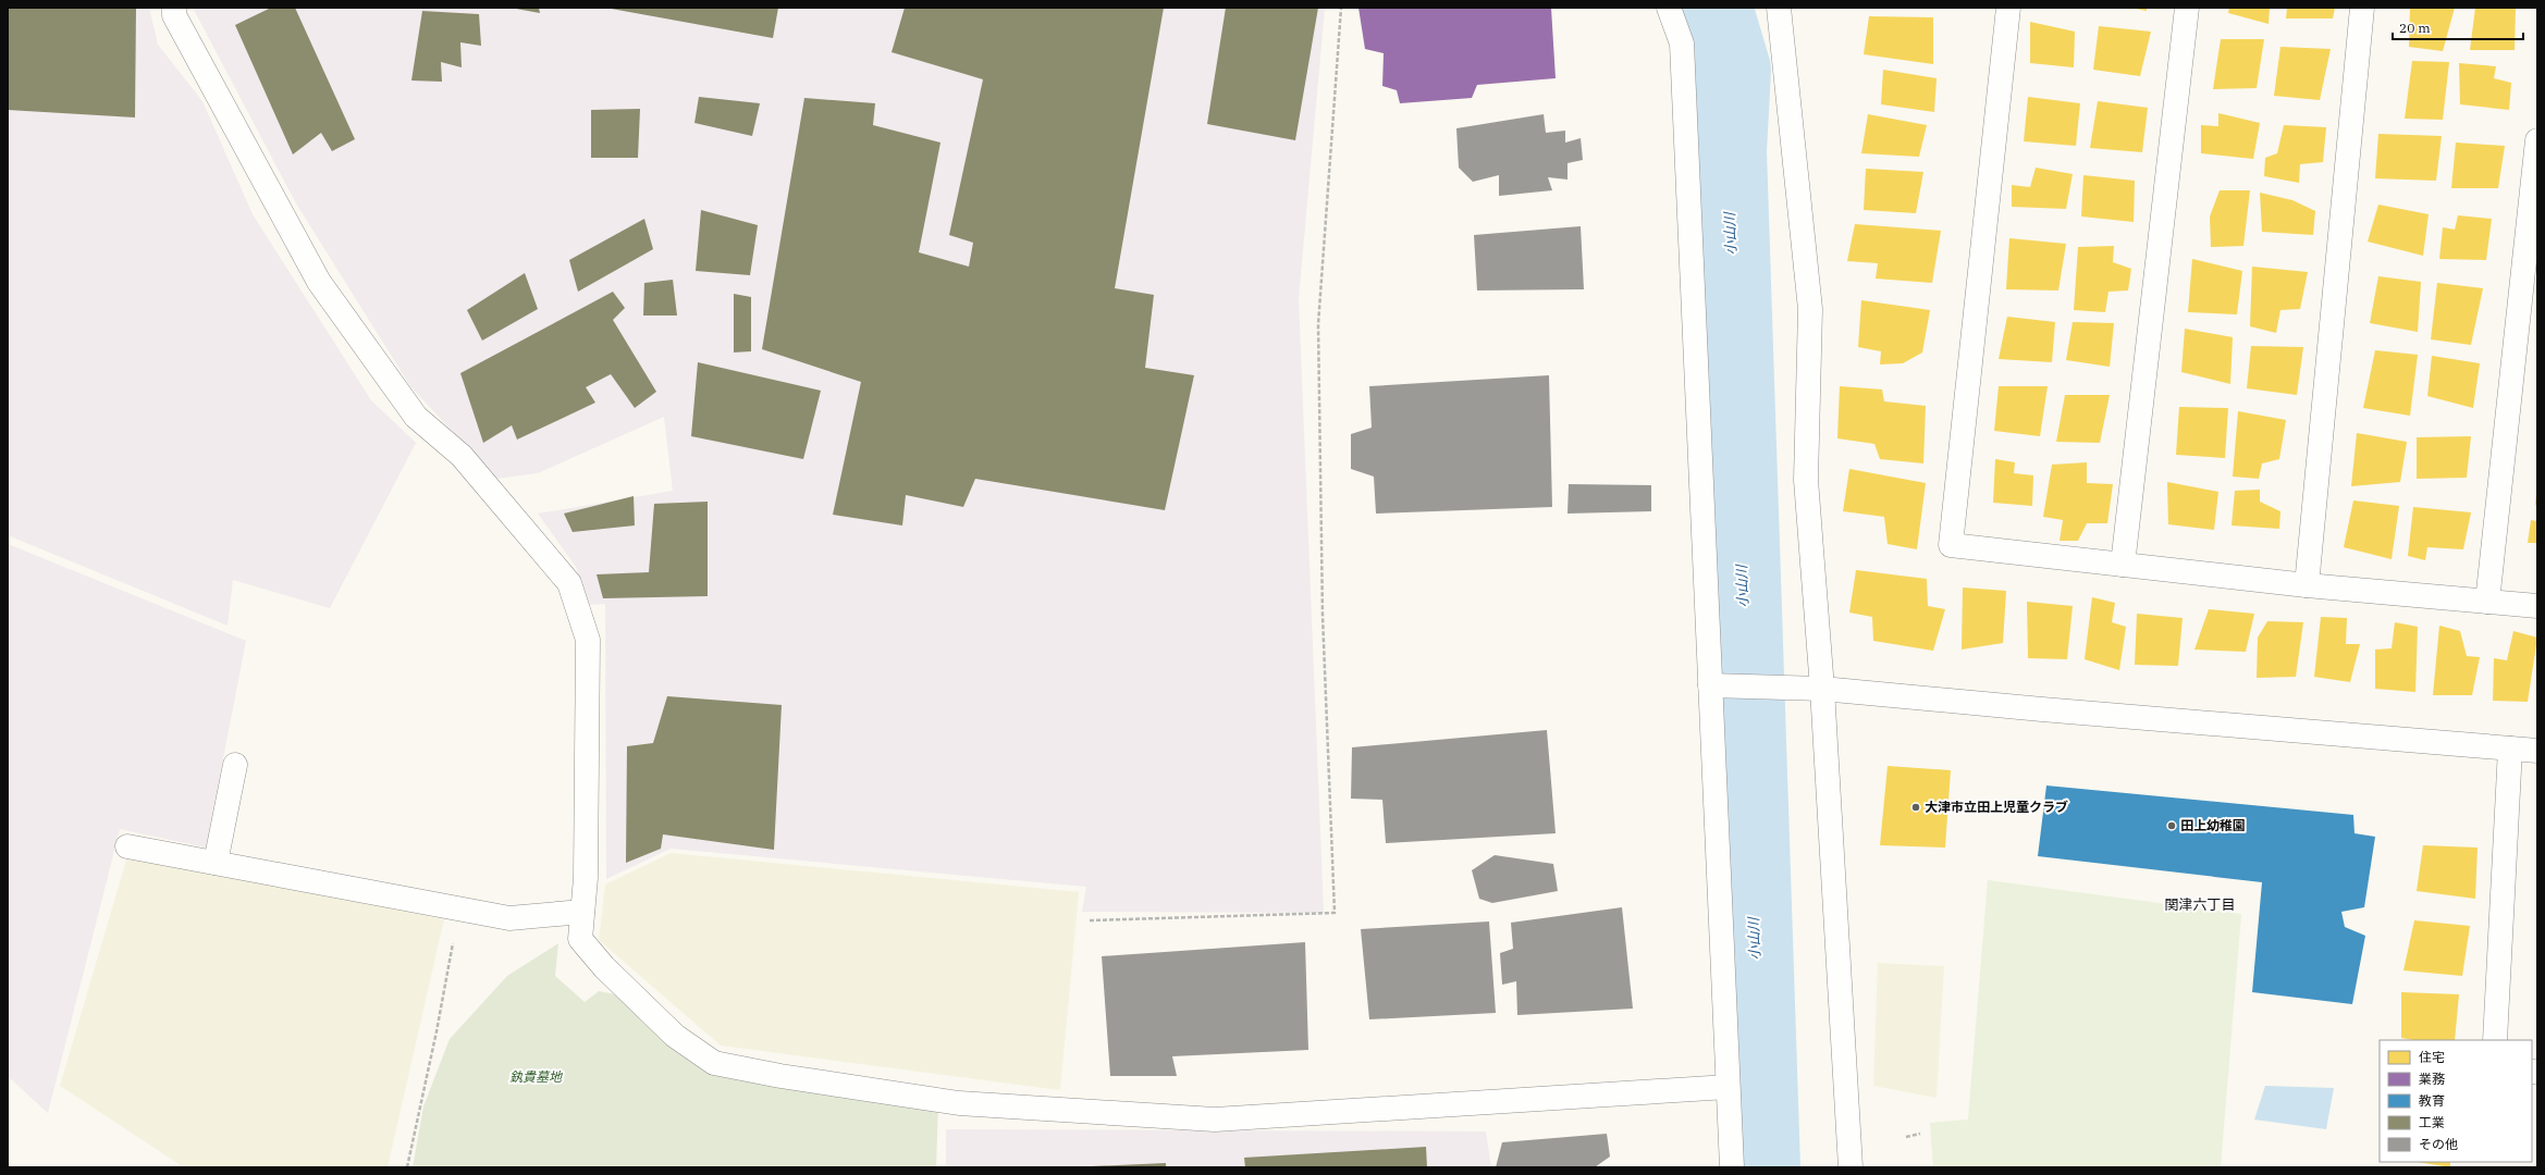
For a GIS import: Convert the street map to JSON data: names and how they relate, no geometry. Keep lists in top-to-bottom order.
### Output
{
  "districts": ["関津六丁目"],
  "water": ["小山川"],
  "parks": ["釻貴墓地"],
  "places": ["大津市立田上児童クラブ", "田上幼稚園"],
  "legend": [
    "住宅",
    "業務",
    "教育",
    "工業",
    "その他"
  ],
  "scale_bar": "20 m"
}
